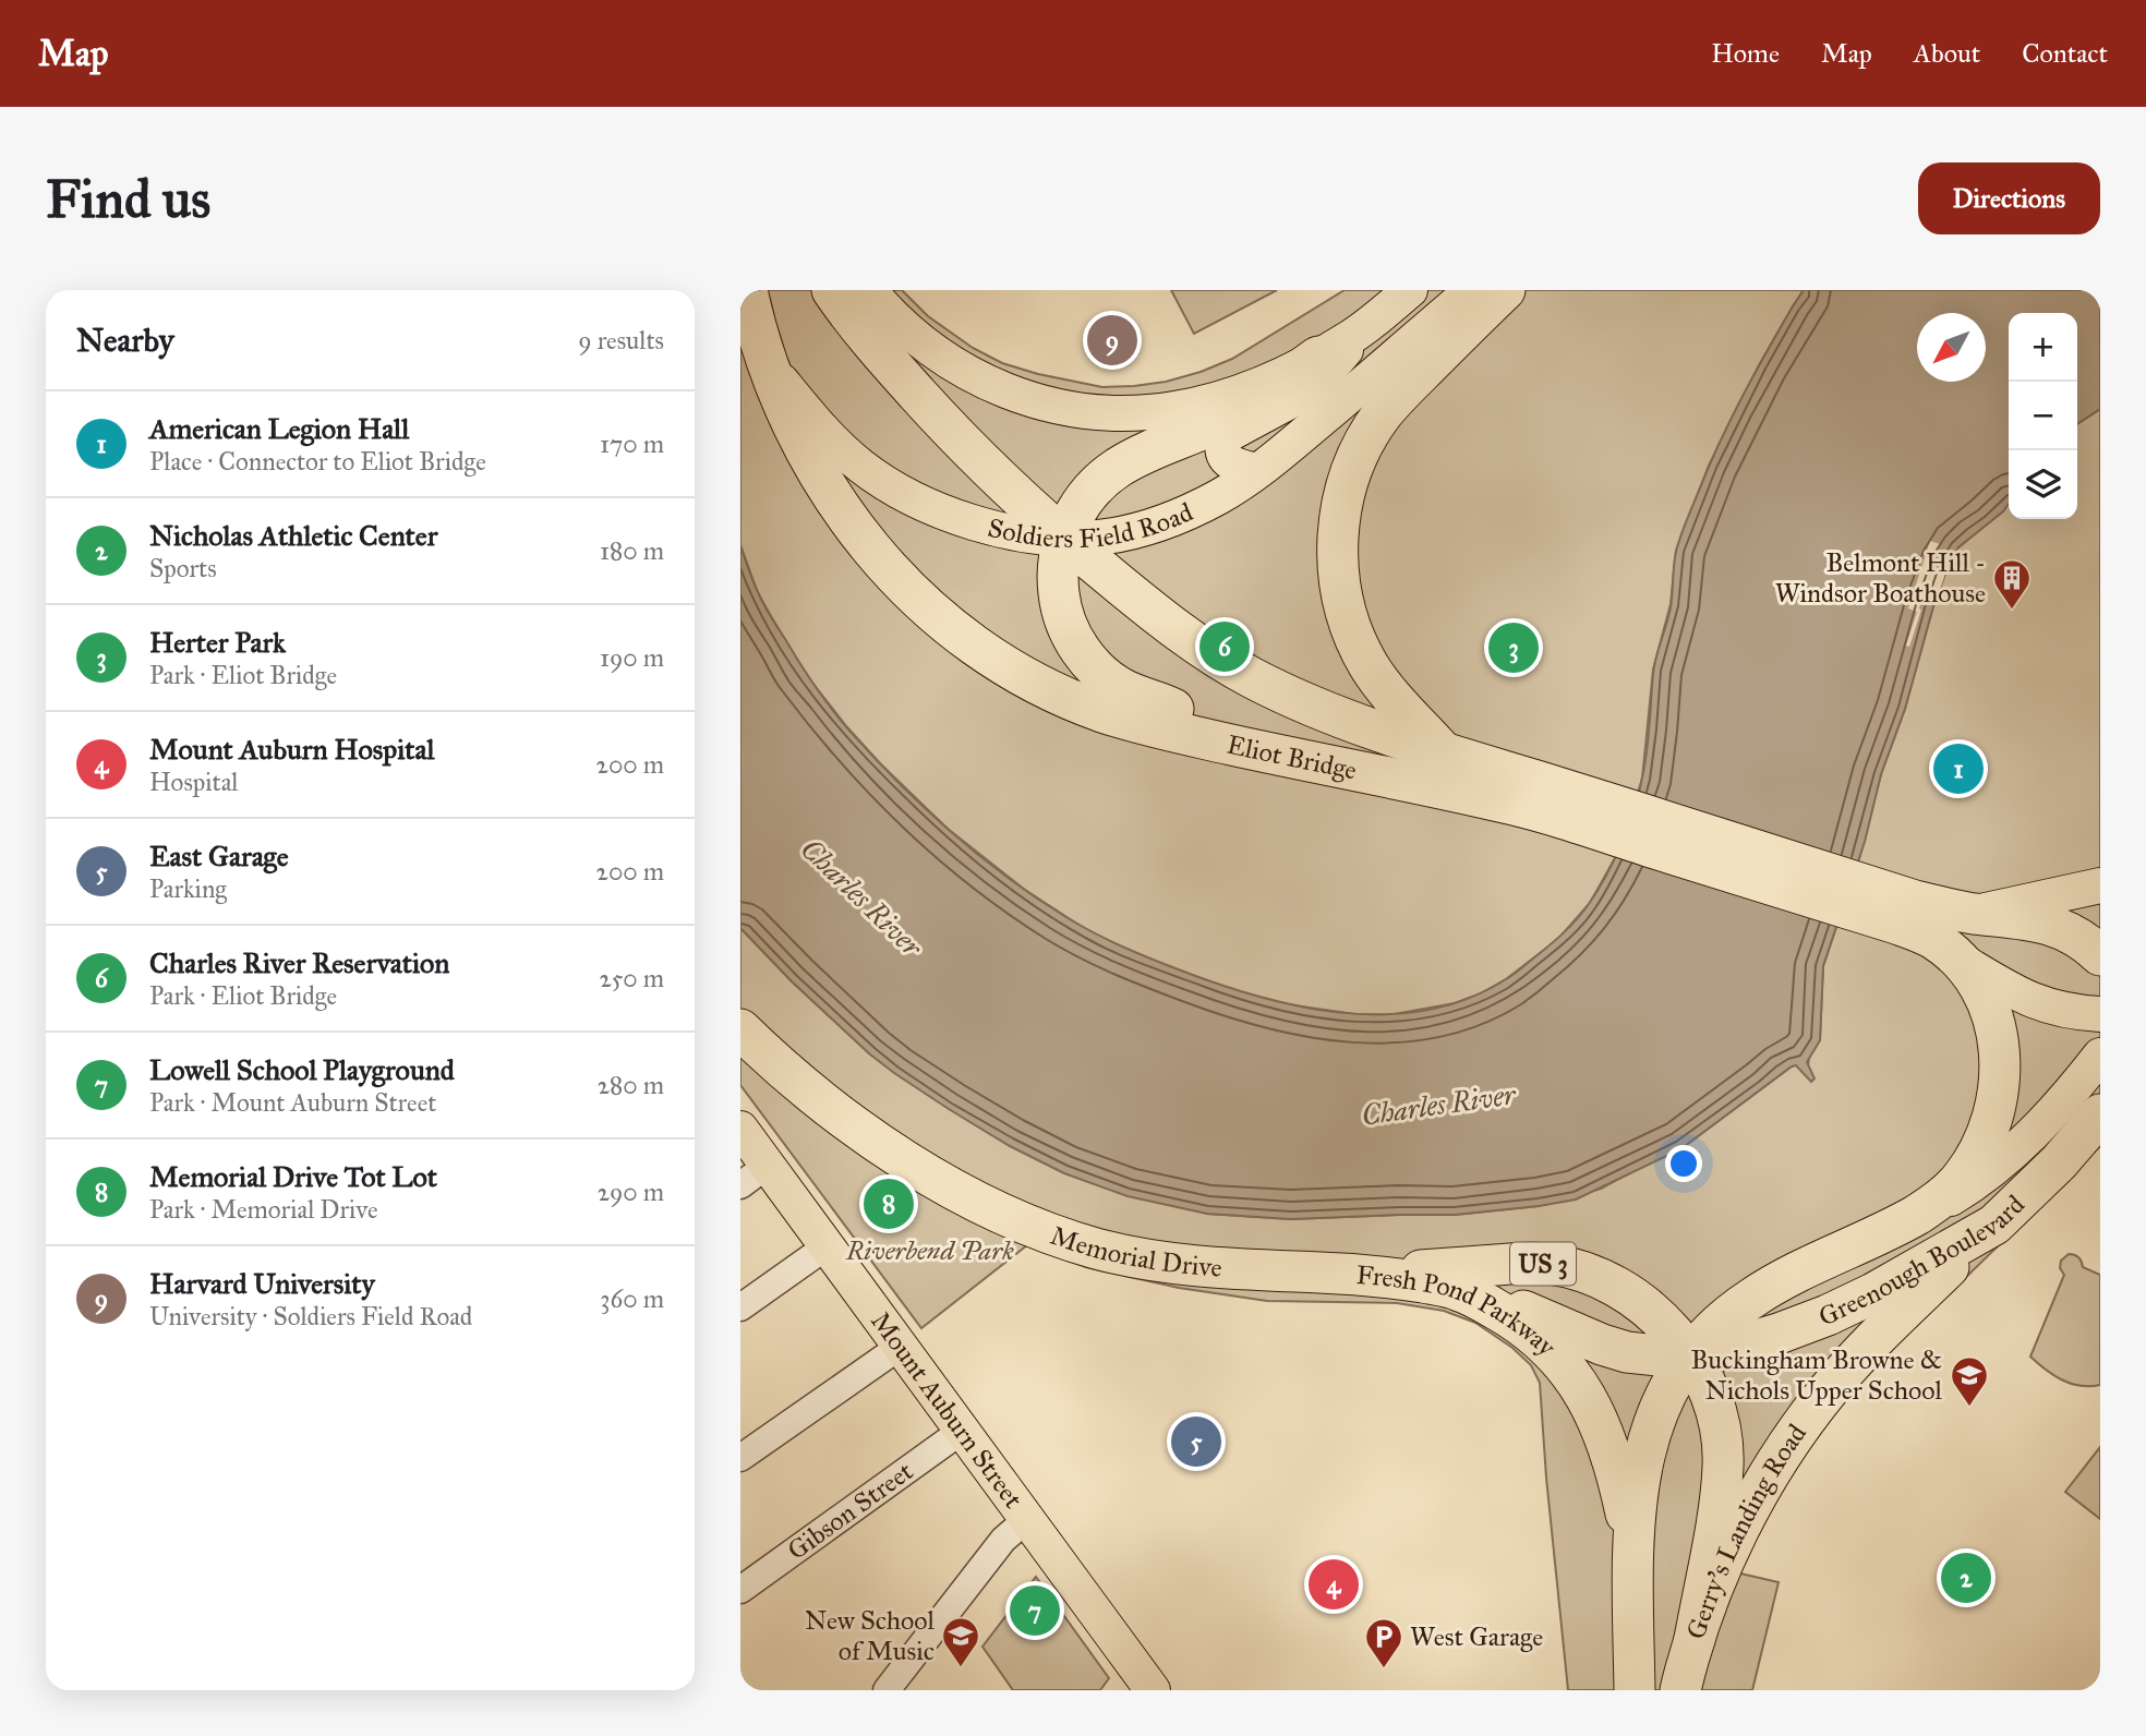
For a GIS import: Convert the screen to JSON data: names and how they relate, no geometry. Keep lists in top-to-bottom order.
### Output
{
  "streets": {
    "highway": [
      "Soldiers Field Road",
      "Eliot Bridge",
      "Memorial Drive",
      "Greenough Boulevard",
      "US 3",
      "Fresh Pond Parkway",
      "Gerry's Landing Road"
    ],
    "main road": ["Mount Auburn Street"],
    "street": ["Gibson Street"]
  },
  "crossings": [
    ["Soldiers Field Road", "Eliot Bridge"],
    ["Eliot Bridge", "Greenough Boulevard"],
    ["Memorial Drive", "Fresh Pond Parkway"],
    ["Greenough Boulevard", "Fresh Pond Parkway"],
    ["Greenough Boulevard", "Gerry's Landing Road"],
    ["US 3", "Fresh Pond Parkway"],
    ["Fresh Pond Parkway", "Gerry's Landing Road"],
    ["Mount Auburn Street", "Gibson Street"]
  ],
  "water": ["Charles River"],
  "parks": ["Riverbend Park"],
  "places": {
    "building": ["Belmont Hill - Windsor Boathouse"],
    "school or university": ["Buckingham Browne & Nichols Upper School", "New School of Music"],
    "parking": ["West Garage"]
  },
  "north": "bottom left",
  "page": {
    "header": "Map",
    "nav": [
      "Home",
      "Map",
      "About",
      "Contact"
    ],
    "buttons": "Directions",
    "title": "Find us",
    "heading": ["Nearby", "9 results"],
    "pins": [
      "9",
      "6",
      "3",
      "1",
      "8",
      "5",
      "2",
      "4",
      "7"
    ],
    "map_buttons": ["+", "−"],
    "list": [
      {
        "mark": "1",
        "name": "American Legion Hall",
        "note": "Place · Connector to Eliot Bridge",
        "value": "170 m"
      },
      {
        "mark": "2",
        "name": "Nicholas Athletic Center",
        "note": "Sports",
        "value": "180 m"
      },
      {
        "mark": "3",
        "name": "Herter Park",
        "note": "Park · Eliot Bridge",
        "value": "190 m"
      },
      {
        "mark": "4",
        "name": "Mount Auburn Hospital",
        "note": "Hospital",
        "value": "200 m"
      },
      {
        "mark": "5",
        "name": "East Garage",
        "note": "Parking",
        "value": "200 m"
      },
      {
        "mark": "6",
        "name": "Charles River Reservation",
        "note": "Park · Eliot Bridge",
        "value": "250 m"
      },
      {
        "mark": "7",
        "name": "Lowell School Playground",
        "note": "Park · Mount Auburn Street",
        "value": "280 m"
      },
      {
        "mark": "8",
        "name": "Memorial Drive Tot Lot",
        "note": "Park · Memorial Drive",
        "value": "290 m"
      },
      {
        "mark": "9",
        "name": "Harvard University",
        "note": "University · Soldiers Field Road",
        "value": "360 m"
      }
    ]
  }
}
